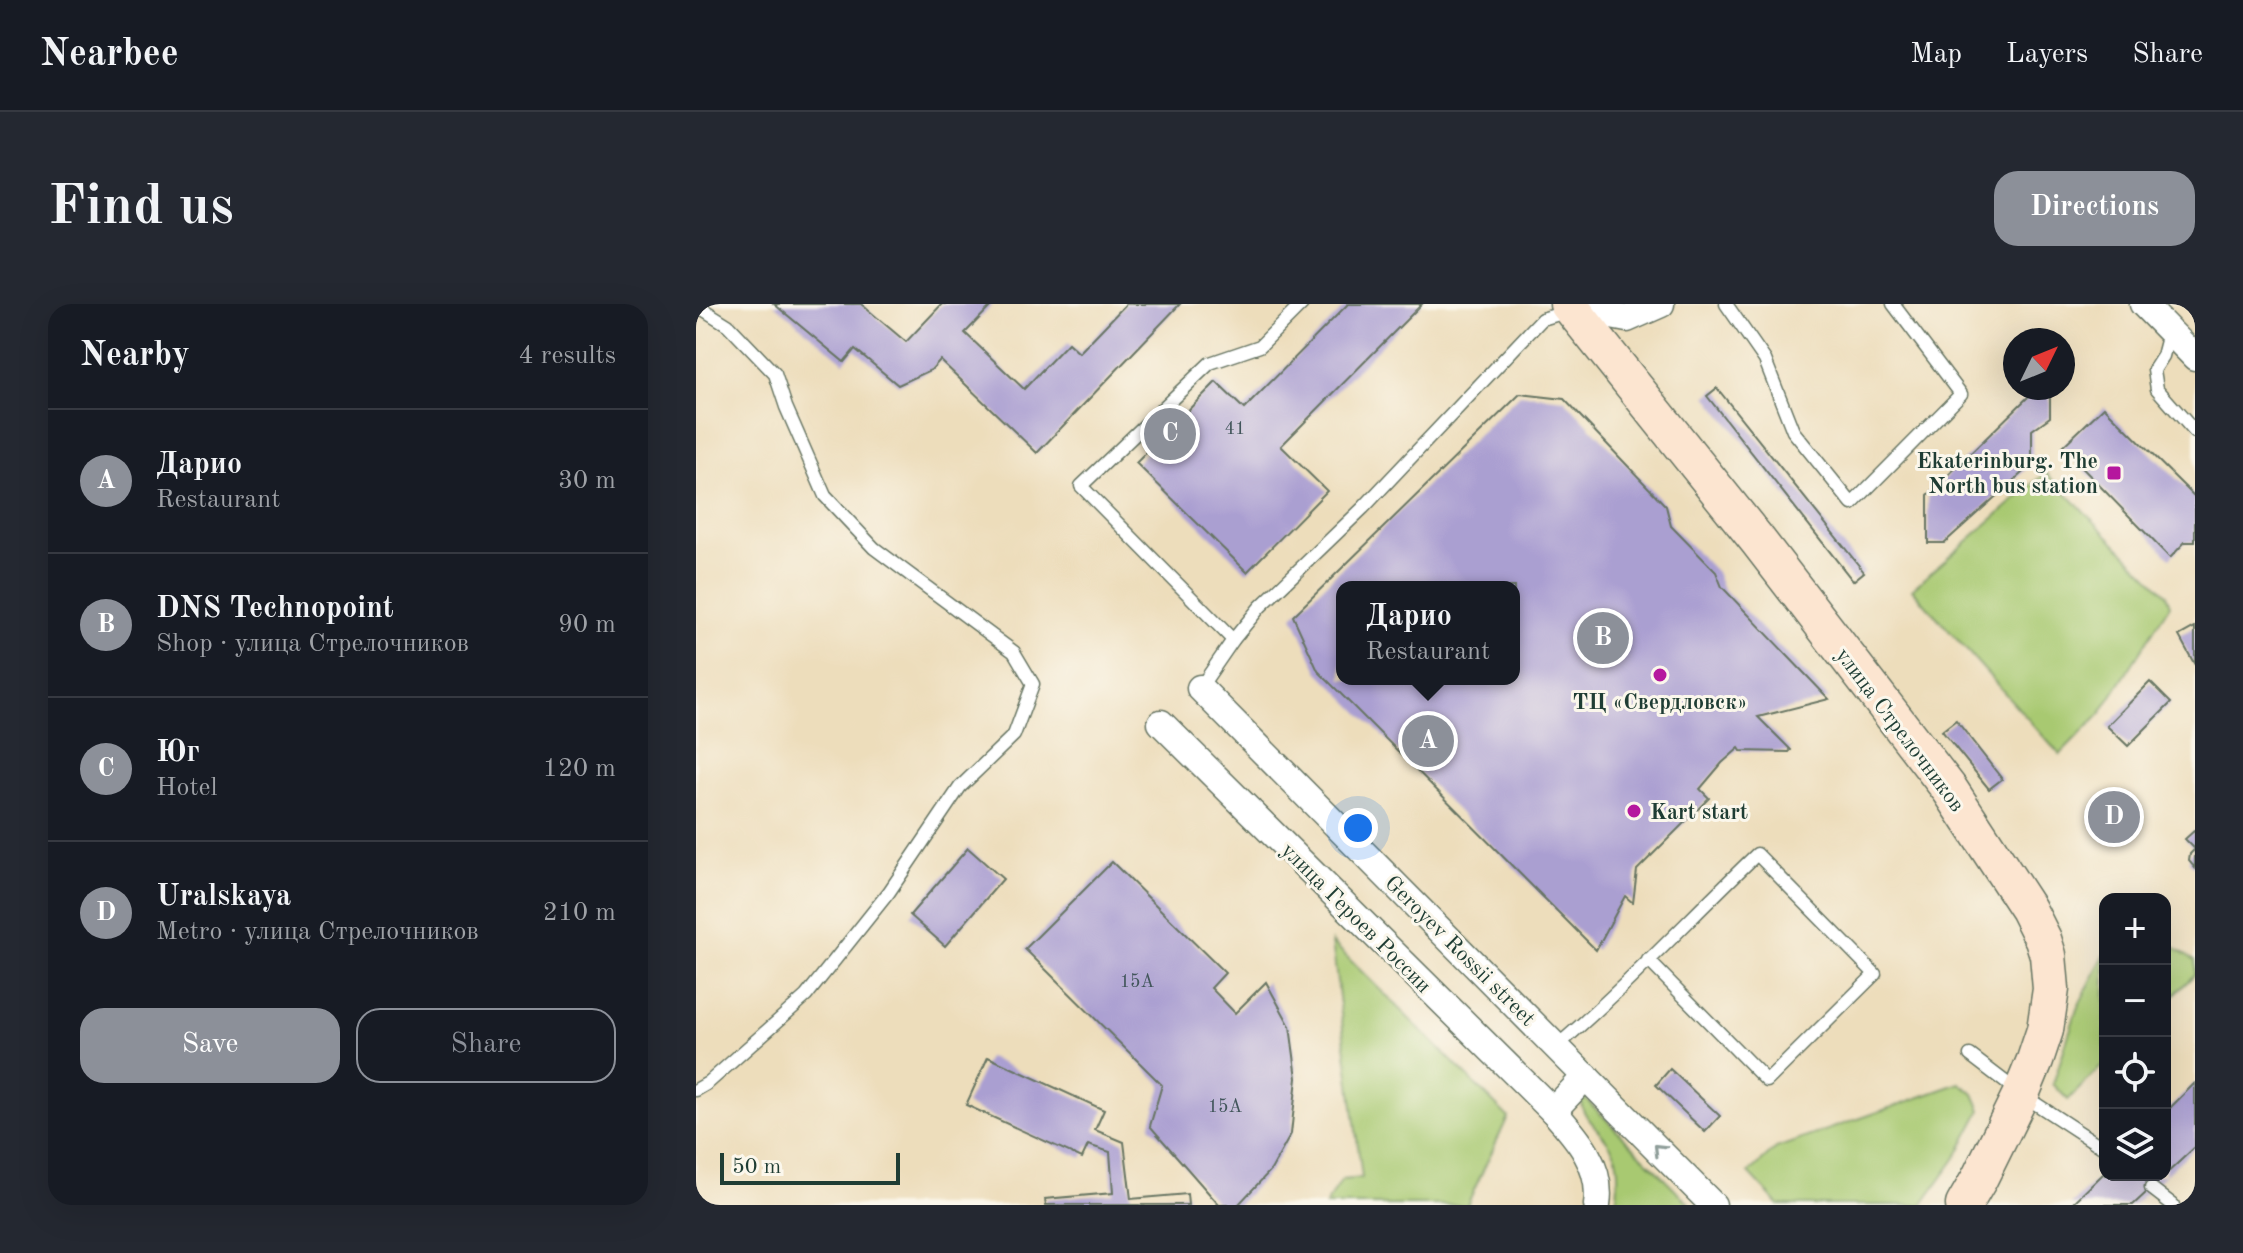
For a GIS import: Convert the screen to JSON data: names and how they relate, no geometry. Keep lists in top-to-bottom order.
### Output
{
  "streets": {
    "main road": ["улица Стрелочников"],
    "street": ["улица Героев России", "Geroyev Rossii street"]
  },
  "places": {
    "transit": ["Ekaterinburg. The North bus station"],
    "other": ["ТЦ «Свердловск»", "Kart start"]
  },
  "house_numbers": ["41", "15А", "15А"],
  "scale_bar": "50 m",
  "north": "top right",
  "page": {
    "header": "Nearbee",
    "nav": ["Map", "Layers", "Share"],
    "buttons": [
      "Directions",
      ["Save", "Share"]
    ],
    "title": "Find us",
    "heading": ["Nearby", "4 results"],
    "pins": [
      "C",
      "B",
      "A",
      "D"
    ],
    "list": [
      {
        "mark": "A",
        "name": "Дарио",
        "note": "Restaurant",
        "value": "30 m"
      },
      {
        "mark": "B",
        "name": "DNS Technopoint",
        "note": "Shop · улица Стрелочников",
        "value": "90 m"
      },
      {
        "mark": "C",
        "name": "Юг",
        "note": "Hotel",
        "value": "120 m"
      },
      {
        "mark": "D",
        "name": "Uralskaya",
        "note": "Metro · улица Стрелочников",
        "value": "210 m"
      }
    ],
    "popup": ["Дарио", "Restaurant"],
    "map_buttons": ["+", "−"],
    "scale": "50 m"
  }
}
